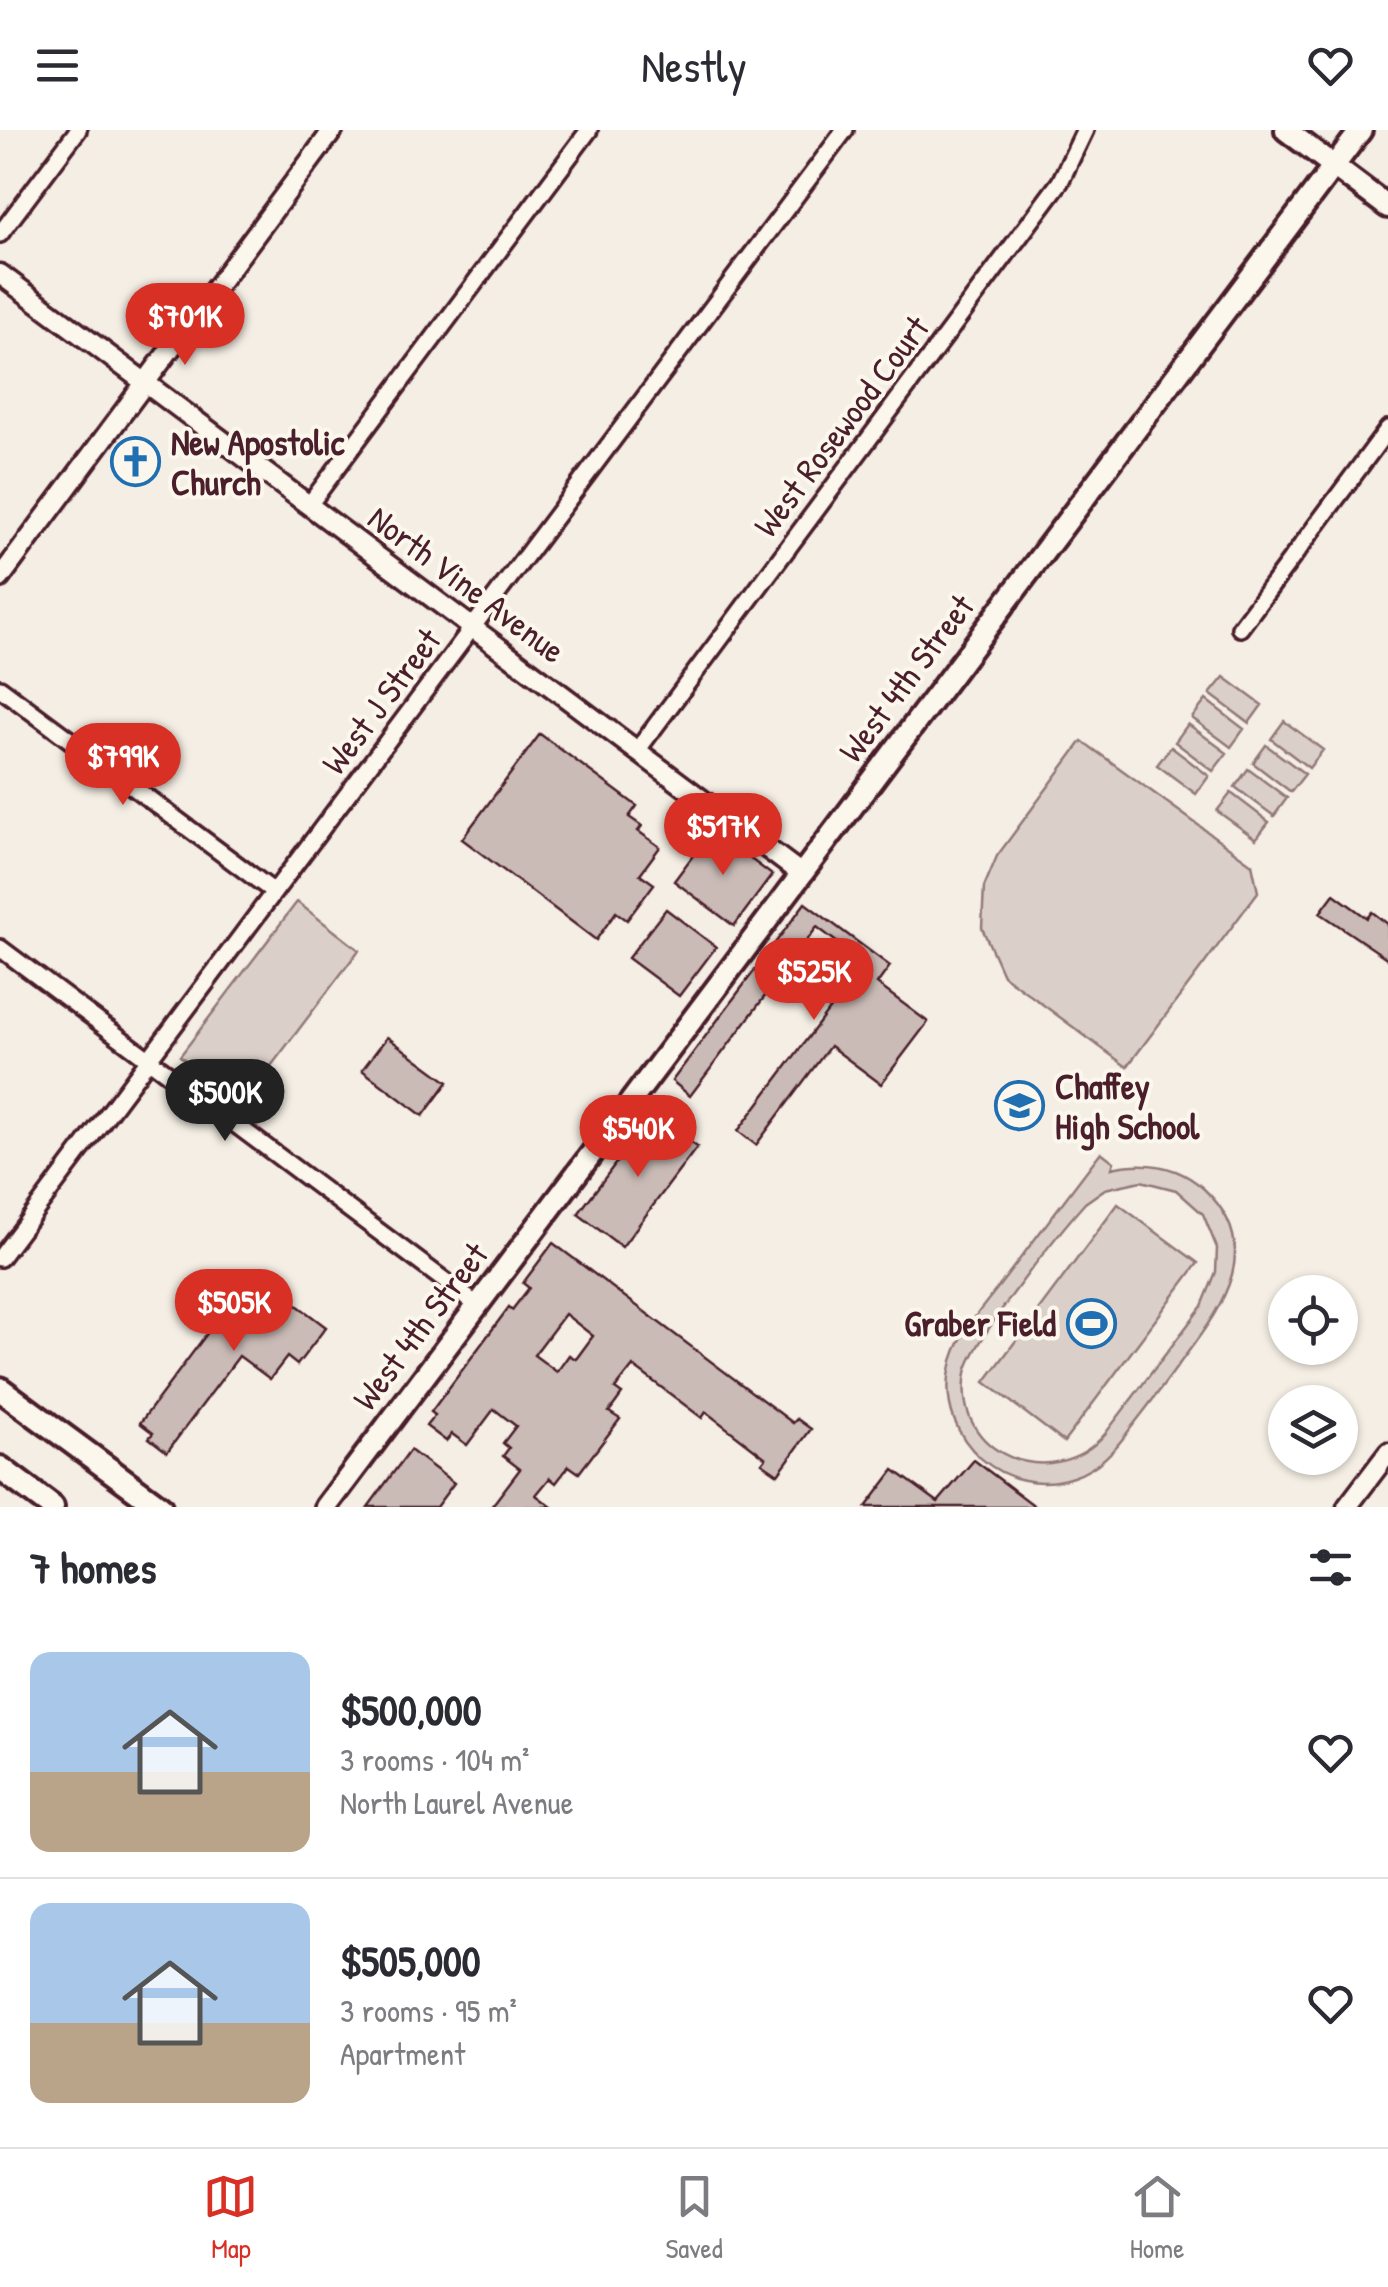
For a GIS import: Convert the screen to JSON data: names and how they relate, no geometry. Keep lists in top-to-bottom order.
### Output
{
  "streets": {
    "main road": ["West 4th Street"],
    "street": ["West Rosewood Court", "North Vine Avenue", "West J Street"]
  },
  "crossings": [
    ["West Rosewood Court", "North Vine Avenue"],
    ["North Vine Avenue", "West 4th Street"],
    ["North Vine Avenue", "West J Street"]
  ],
  "places": {
    "church": ["New Apostolic Church"],
    "school or university": ["Chaffey High School"],
    "sports": ["Graber Field"]
  },
  "page": {
    "header": "Nestly",
    "price": [
      "$701K",
      "$799K",
      "$517K",
      "$525K",
      "$500K",
      "$540K",
      "$505K"
    ],
    "heading": "7 homes",
    "list": [
      {
        "name": "$500,000",
        "note": "3 rooms · 104 m² · North Laurel Avenue"
      },
      {
        "name": "$505,000",
        "note": "3 rooms · 95 m² · Apartment"
      }
    ],
    "tabs": ["Map", "Saved", "Home"]
  }
}
